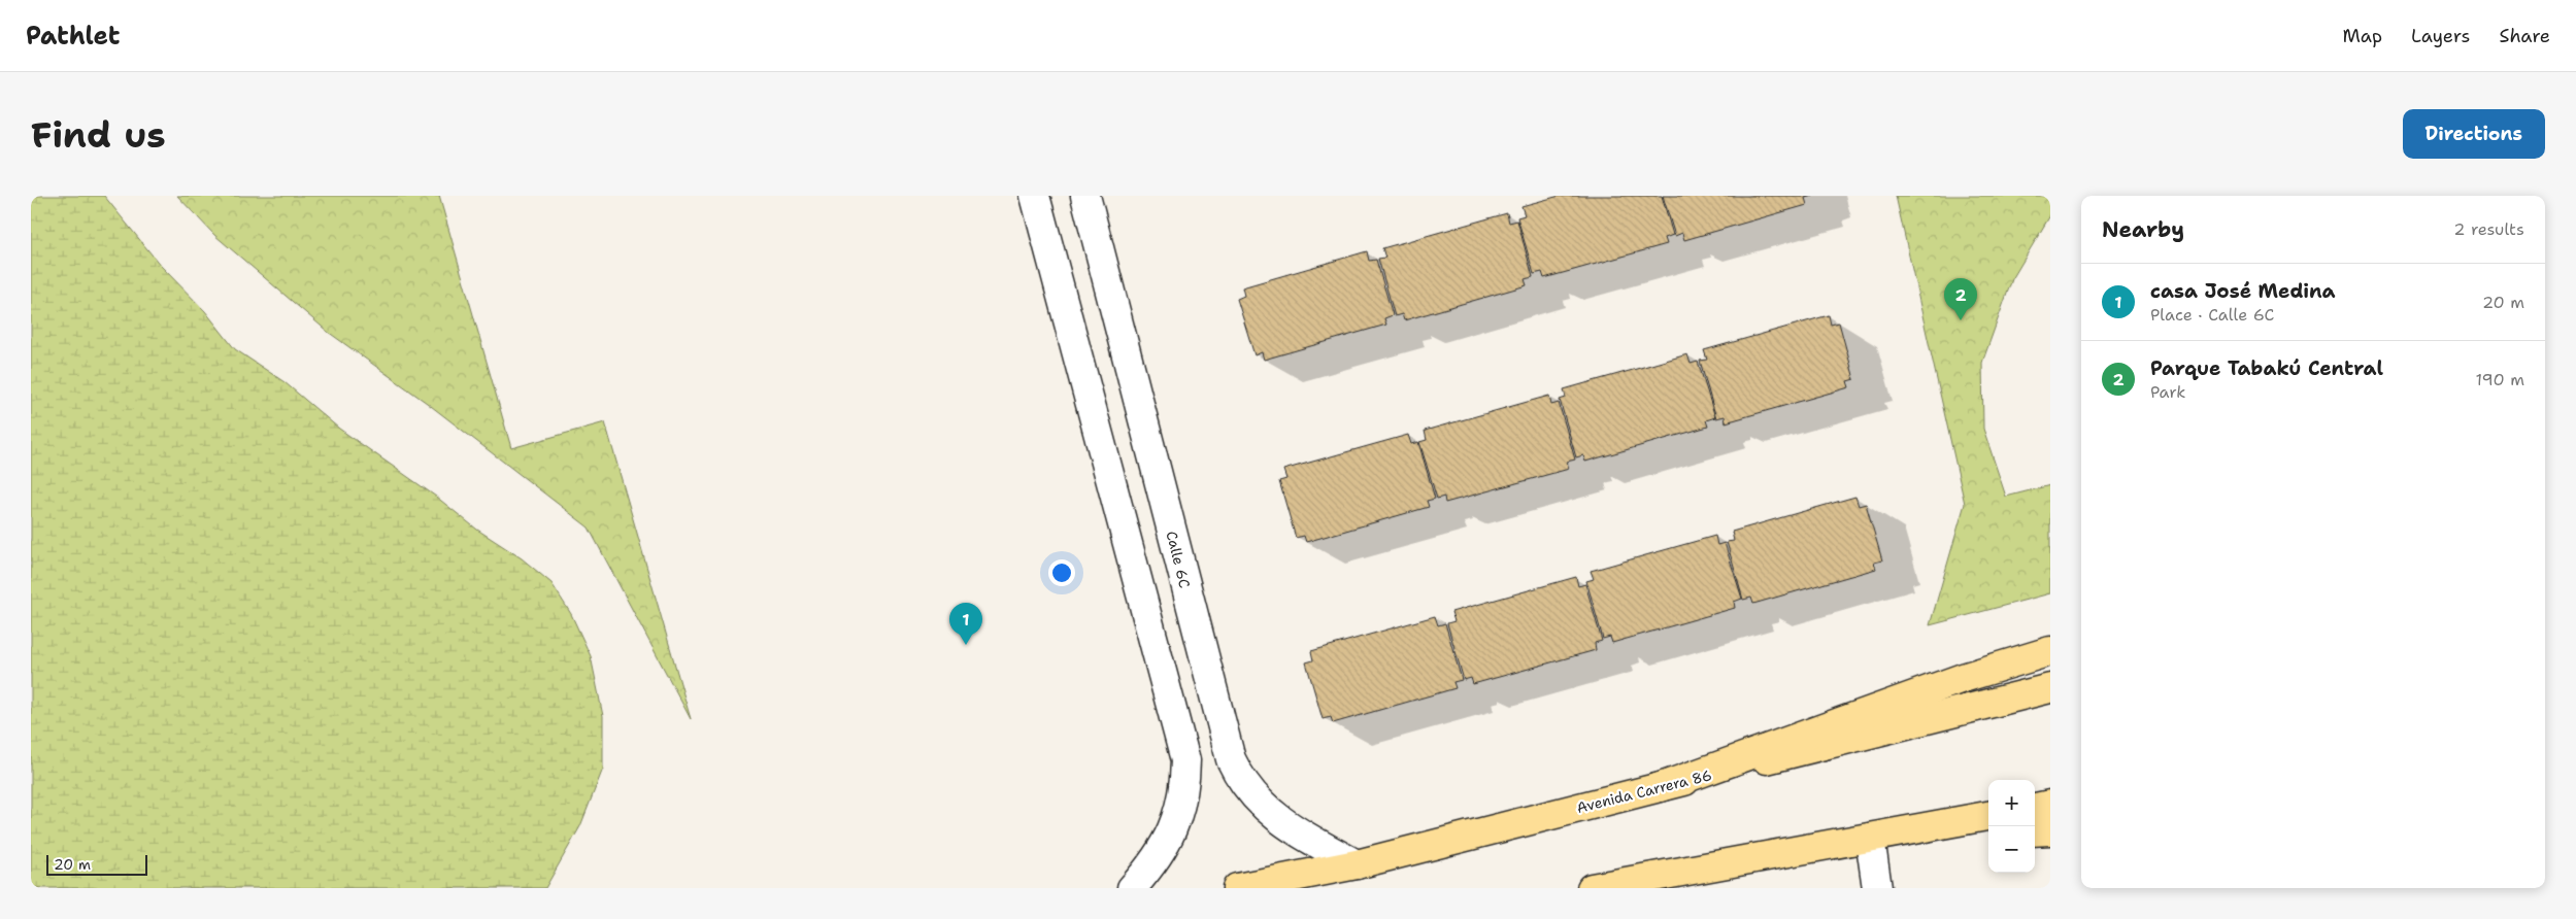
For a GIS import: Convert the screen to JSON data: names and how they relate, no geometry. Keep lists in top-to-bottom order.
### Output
{
  "streets": {
    "main road": ["Avenida Carrera 86"],
    "street": ["Calle 6C"]
  },
  "crossings": [
    ["Calle 6C", "Avenida Carrera 86"]
  ],
  "scale_bar": "20 m",
  "page": {
    "header": "Pathlet",
    "nav": ["Map", "Layers", "Share"],
    "buttons": "Directions",
    "title": "Find us",
    "heading": ["Nearby", "2 results"],
    "list": [
      {
        "mark": "1",
        "name": "casa José Medina",
        "note": "Place · Calle 6C",
        "value": "20 m"
      },
      {
        "mark": "2",
        "name": "Parque Tabakú Central",
        "note": "Park",
        "value": "190 m"
      }
    ],
    "pins": ["2", "1"],
    "map_buttons": ["+", "−"],
    "scale": "20 m"
  }
}
